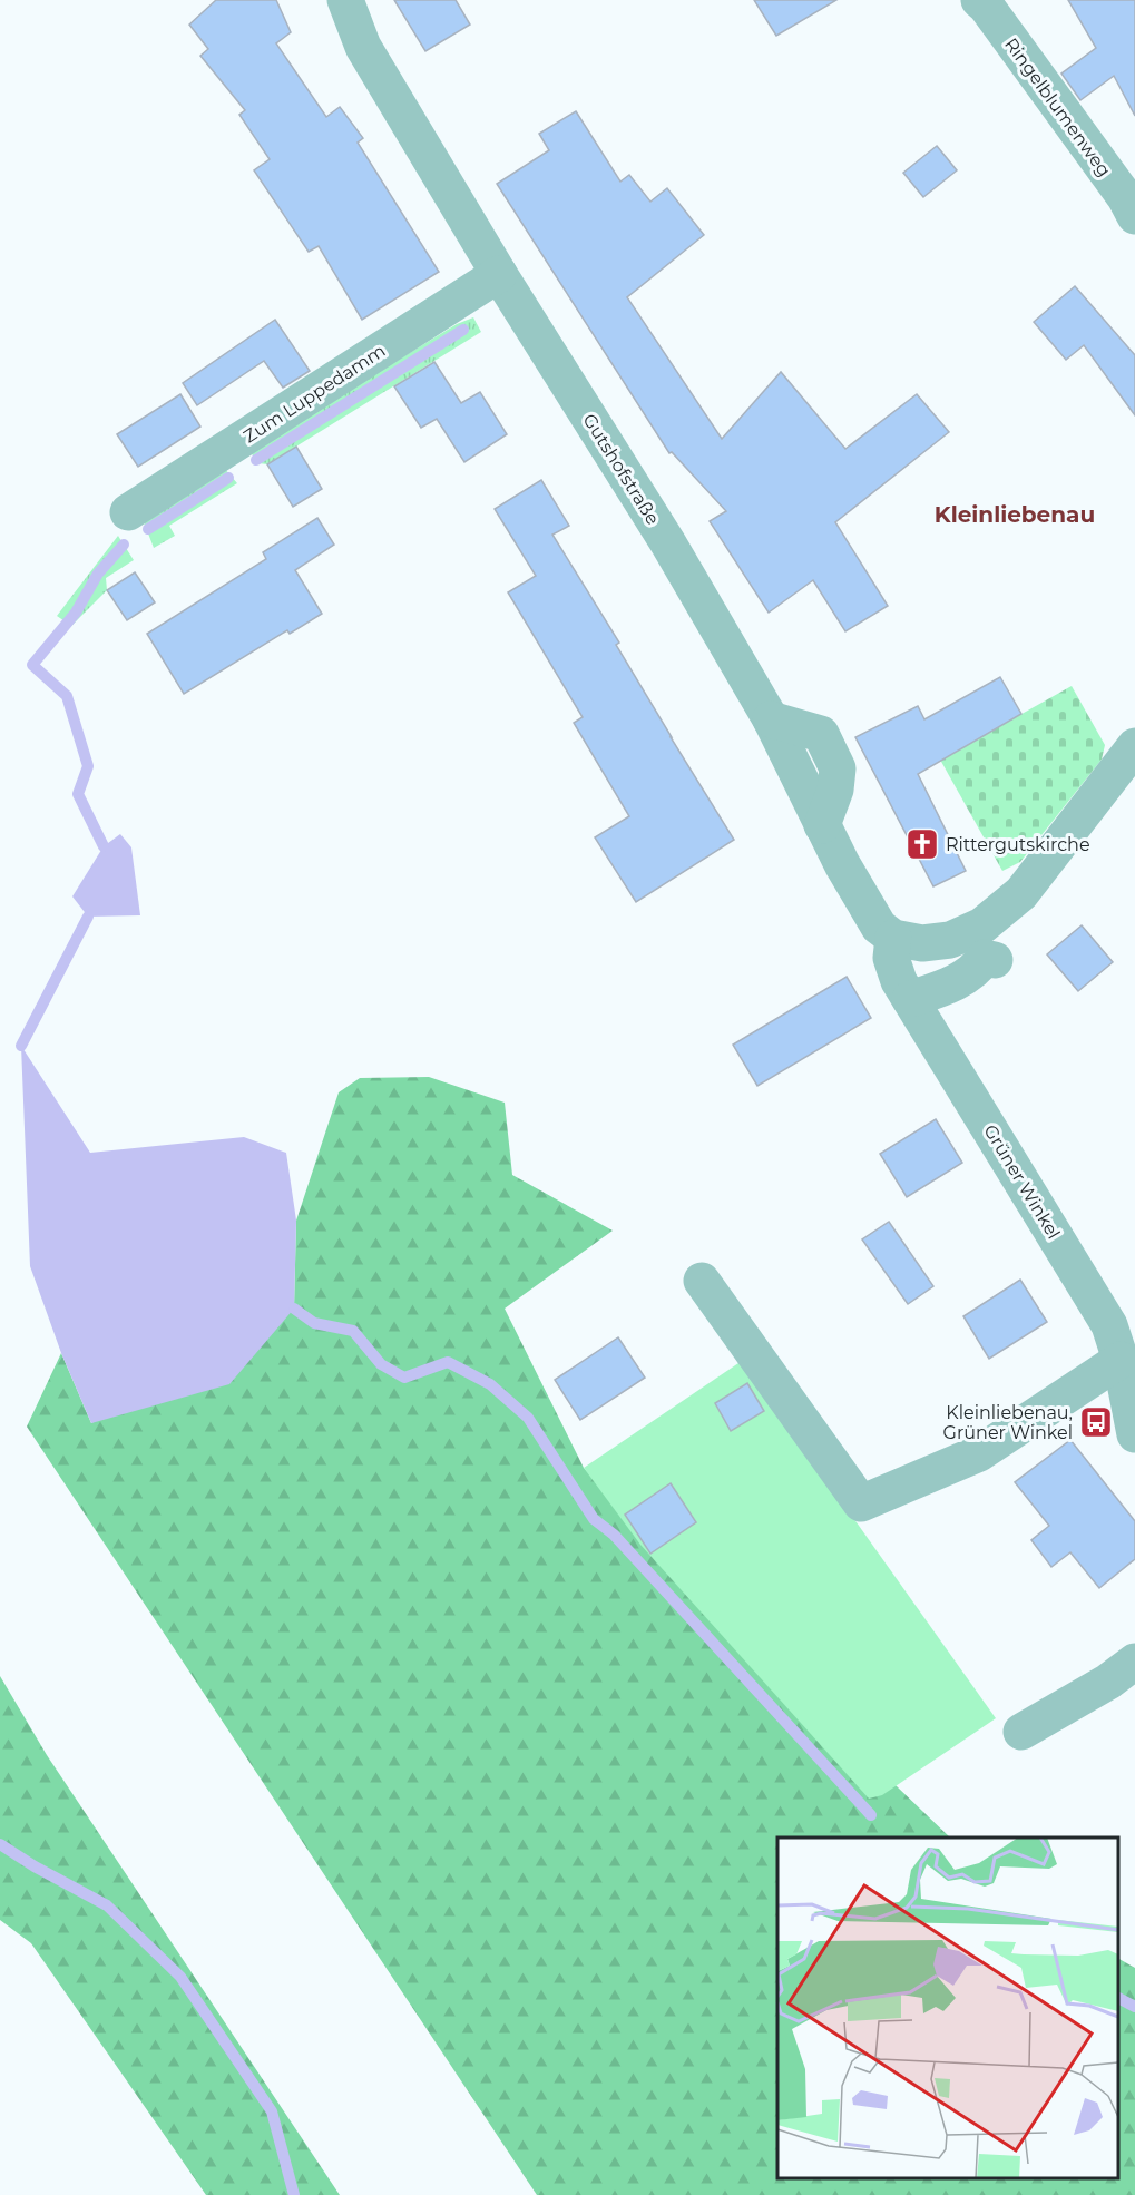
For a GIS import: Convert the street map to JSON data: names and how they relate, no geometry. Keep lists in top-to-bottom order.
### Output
{
  "streets": {
    "street": [
      "Ringelblumenweg",
      "Zum Luppedamm",
      "Gutshofstraße",
      "Grüner Winkel"
    ]
  },
  "crossings": [
    ["Zum Luppedamm", "Gutshofstraße"],
    ["Gutshofstraße", "Grüner Winkel"]
  ],
  "districts": ["Kleinliebenau"],
  "places": {
    "church": ["Rittergutskirche"],
    "bus stop": ["Kleinliebenau, Grüner Winkel"]
  }
}
